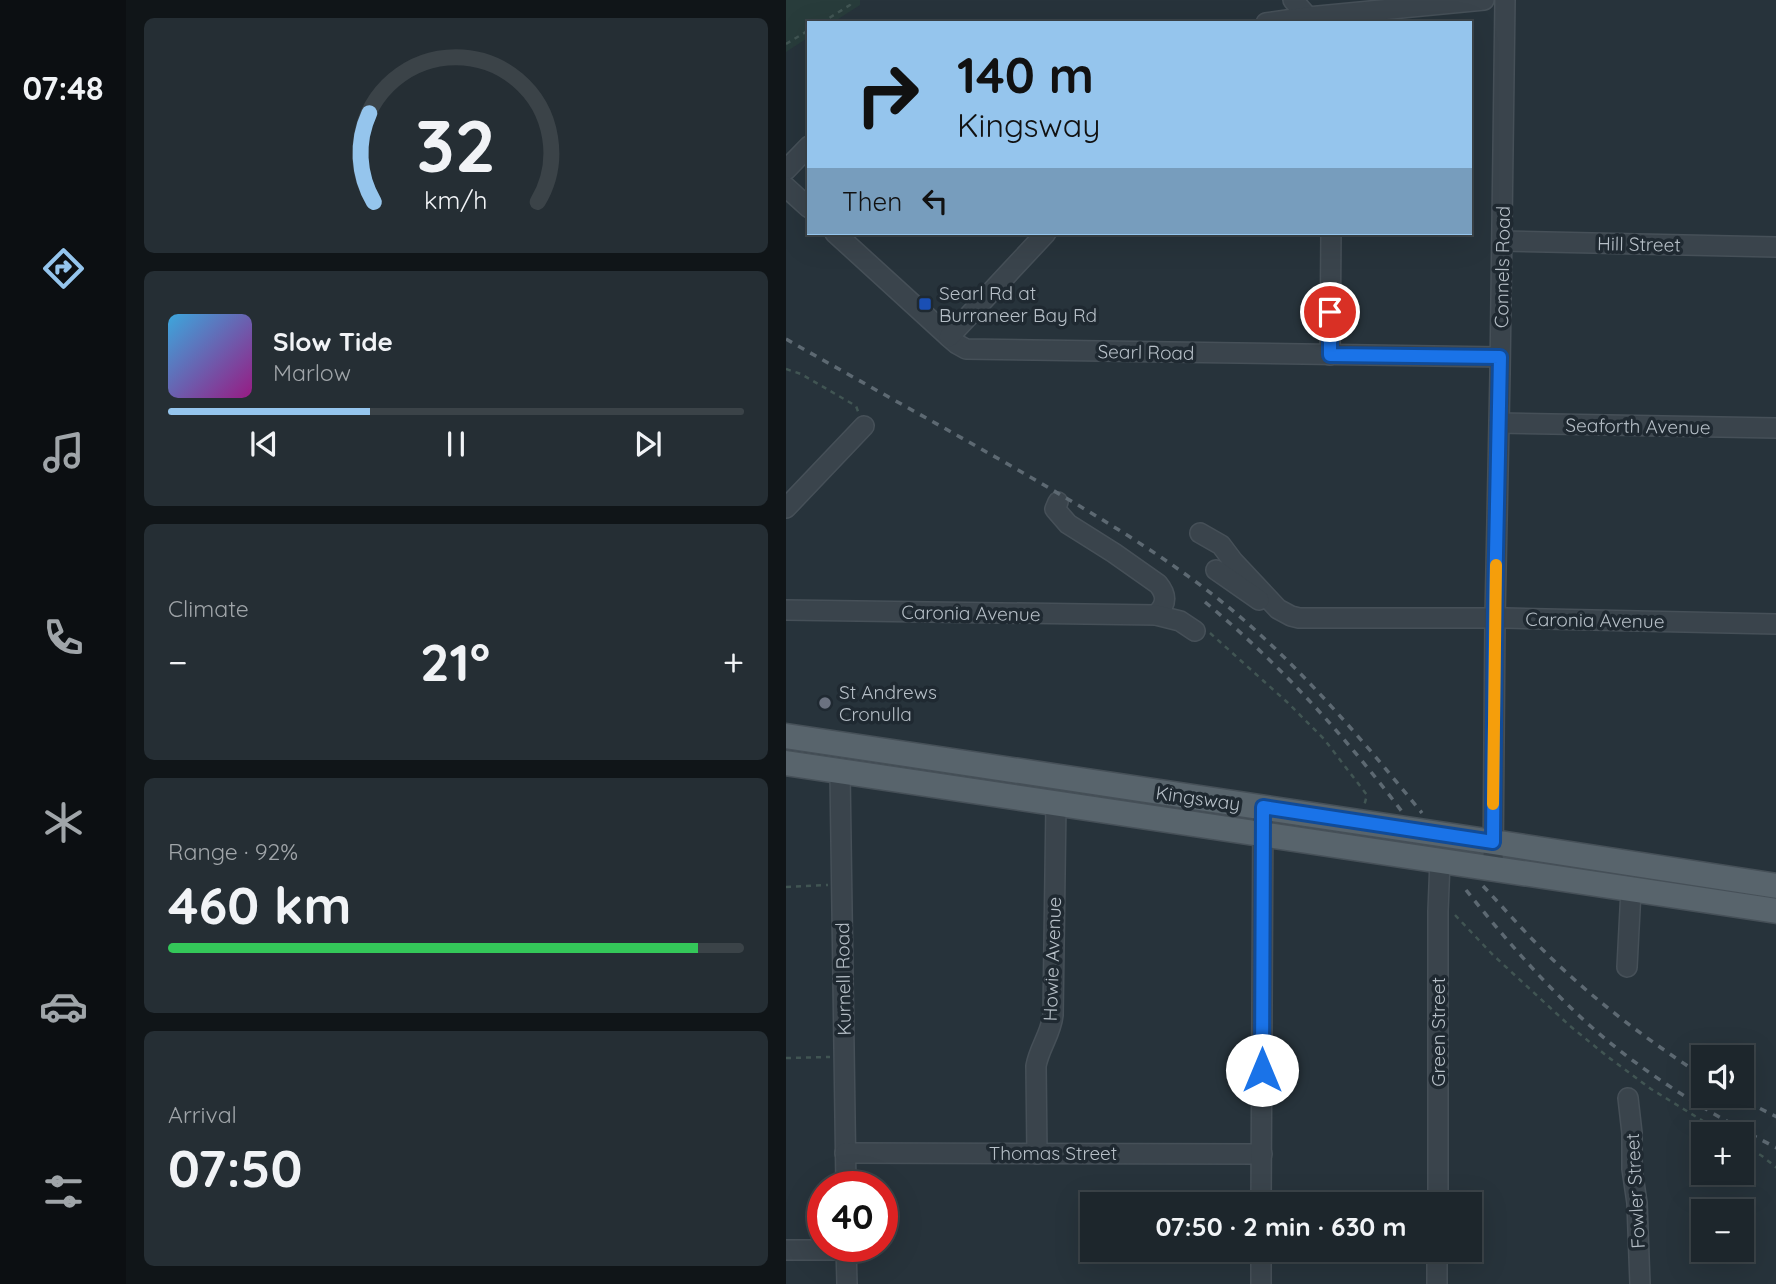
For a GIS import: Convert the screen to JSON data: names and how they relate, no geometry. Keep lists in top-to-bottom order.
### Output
{
  "streets": {
    "main road": ["Kingsway"],
    "street": [
      "Hill Street",
      "Connels Road",
      "Searl Road",
      "Seaforth Avenue",
      "Caronia Avenue",
      "Howie Avenue",
      "Kurnell Road",
      "Green Street",
      "Thomas Street",
      "Fowler Street"
    ]
  },
  "crossings": [
    ["Hill Street", "Connels Road"],
    ["Connels Road", "Searl Road"],
    ["Connels Road", "Seaforth Avenue"],
    ["Connels Road", "Caronia Avenue"],
    ["Connels Road", "Kingsway"],
    ["Kingsway", "Howie Avenue"],
    ["Kingsway", "Kurnell Road"],
    ["Kingsway", "Green Street"],
    ["Howie Avenue", "Thomas Street"],
    ["Kurnell Road", "Thomas Street"]
  ],
  "places": {
    "transit": ["Searl Rd at Burraneer Bay Rd"],
    "other": ["St Andrews Cronulla"]
  },
  "page": {
    "tabs": "07:48",
    "turn": ["140 m", "Kingsway"],
    "then": "Then",
    "song": ["Slow Tide", "Marlow"],
    "tile": [
      "Climate",
      ["Range · 92%", "460 km"],
      ["Arrival", "07:50"]
    ],
    "heat": ["−", "21°", "+"],
    "map_buttons": ["+", "−"],
    "limit": "40",
    "trip": "07:50 · 2 min · 630 m",
    "gauge": ["32", "km/h"]
  }
}
